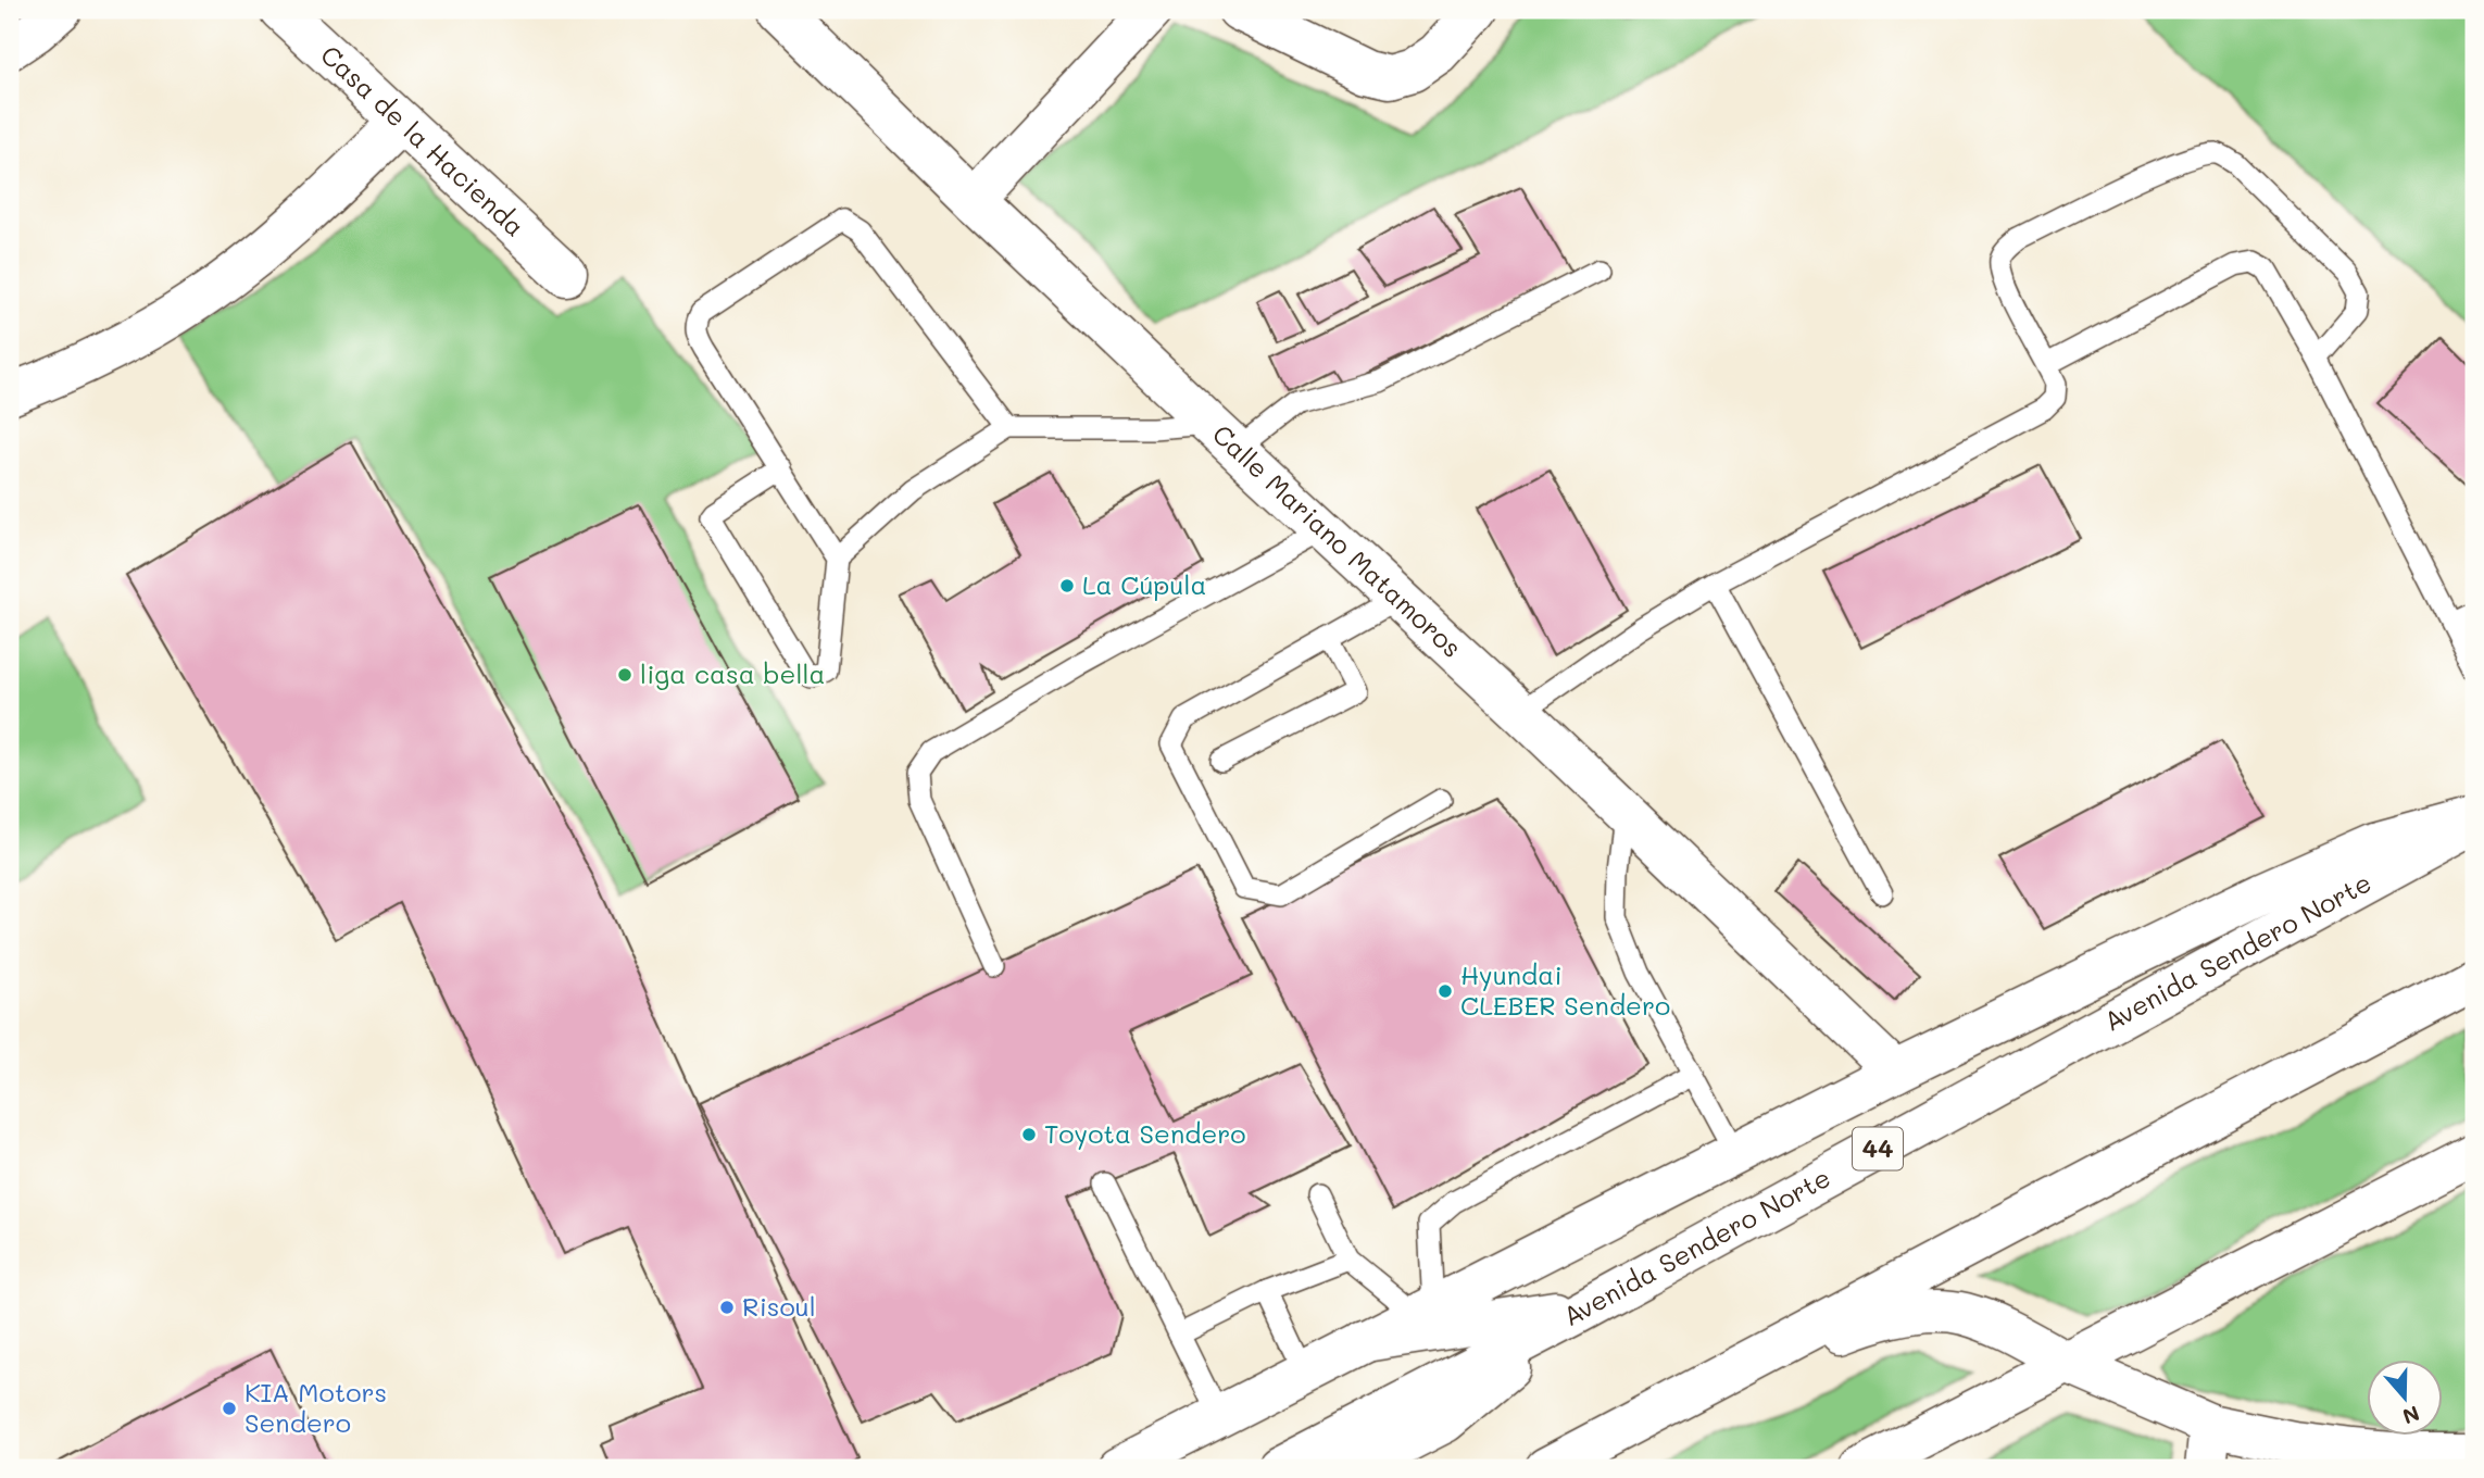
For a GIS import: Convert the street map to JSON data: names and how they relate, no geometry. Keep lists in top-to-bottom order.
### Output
{
  "streets": {
    "street": [
      "Casa de la Hacienda",
      "Calle Mariano Matamoros",
      "Avenida Sendero Norte",
      "44"
    ]
  },
  "places": [
    "La Cúpula",
    "liga casa bella",
    "Hyundai CLEBER Sendero",
    "Toyota Sendero",
    "Risoul",
    "KIA Motors Sendero"
  ],
  "north": "bottom"
}
